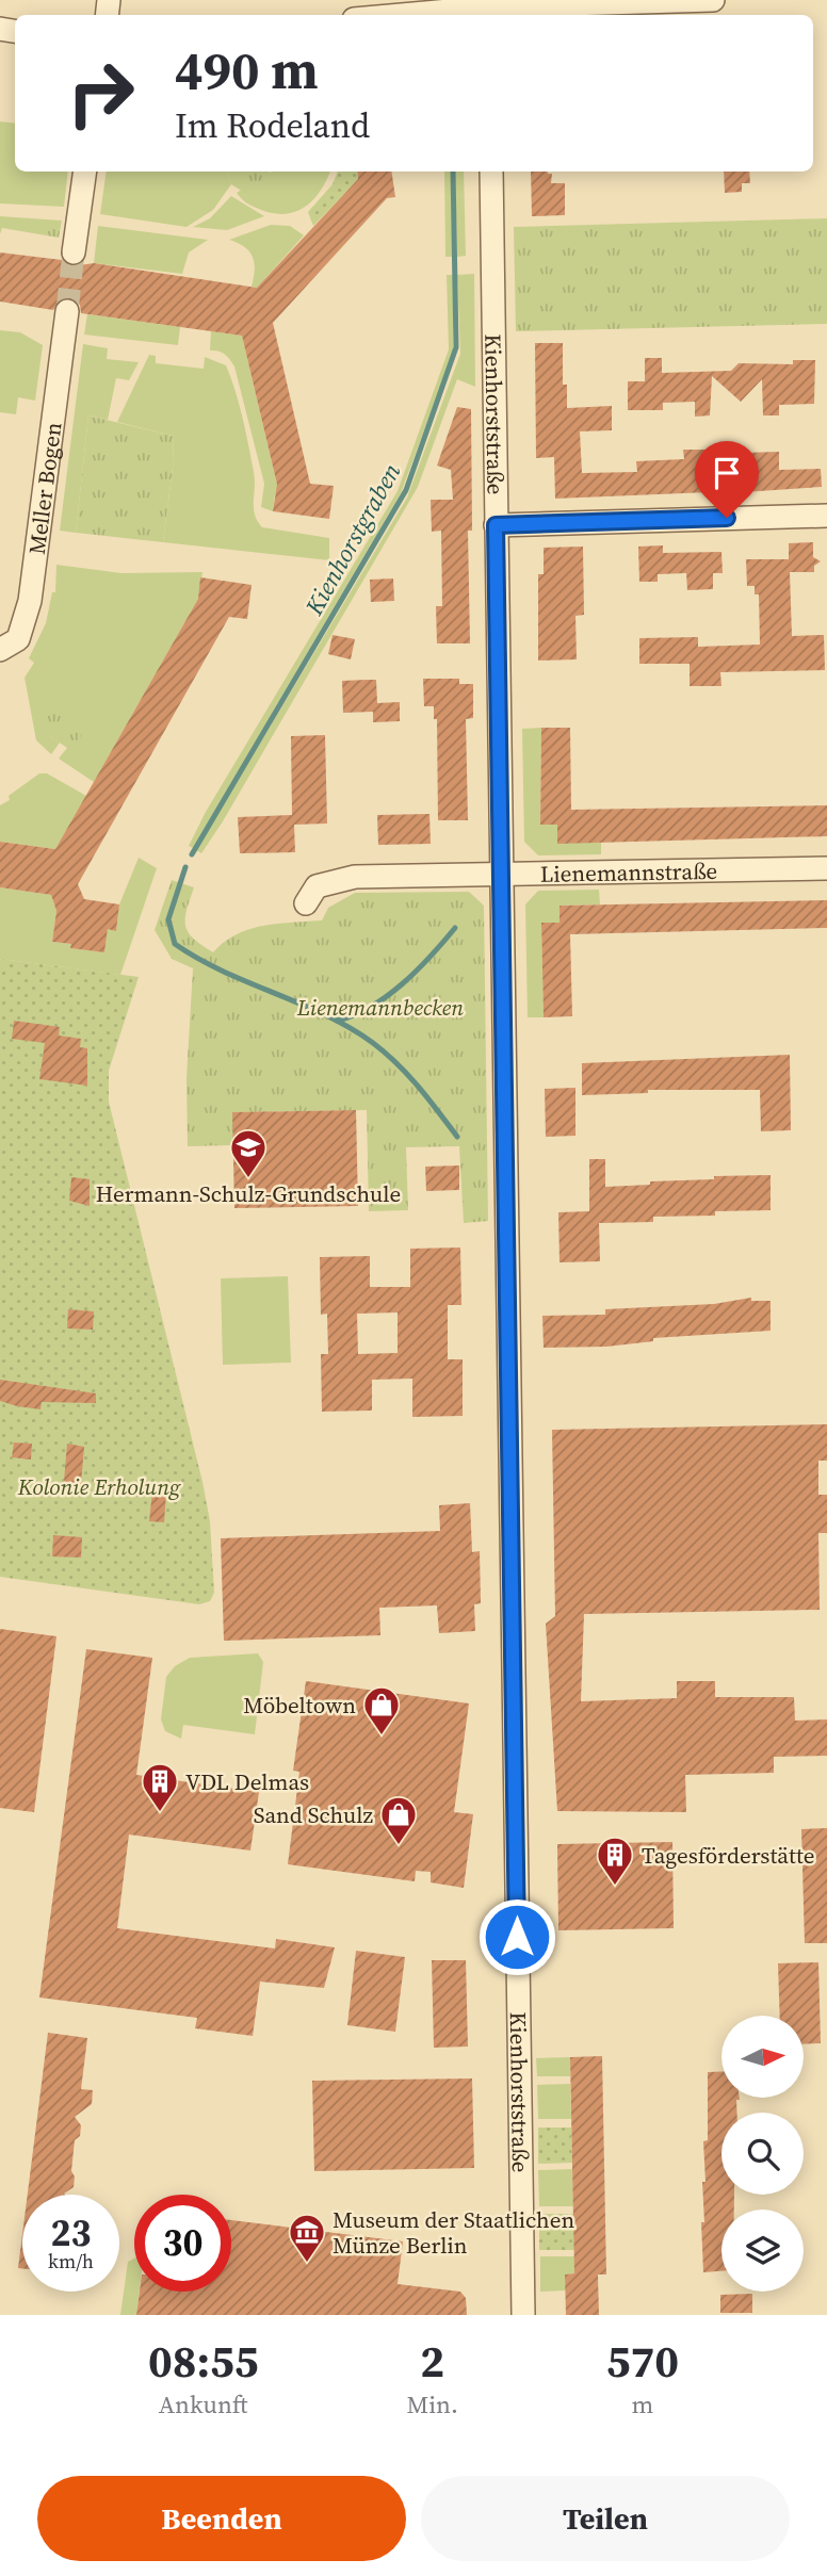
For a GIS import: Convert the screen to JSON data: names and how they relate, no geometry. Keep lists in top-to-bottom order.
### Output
{
  "streets": {
    "street": ["Kienhorststraße", "Meller Bogen", "Lienemannstraße"]
  },
  "crossings": [
    ["Kienhorststraße", "Lienemannstraße"]
  ],
  "water": ["Kienhorstgraben"],
  "parks": ["Lienemannbecken", "Kolonie Erholung"],
  "places": {
    "school or university": ["Hermann-Schulz-Grundschule"],
    "shop": ["Möbeltown", "Sand Schulz"],
    "building": ["VDL Delmas", "Tagesförderstätte"],
    "museum": ["Museum der Staatlichen Münze Berlin"]
  },
  "north": "right",
  "page": {
    "turn": ["490 m", "Im Rodeland"],
    "speed": "23 km/h",
    "limit": "30",
    "eta": [
      "08:55",
      "Ankunft",
      "2",
      "Min.",
      "570",
      "m"
    ],
    "buttons": ["Beenden", "Teilen"]
  }
}
